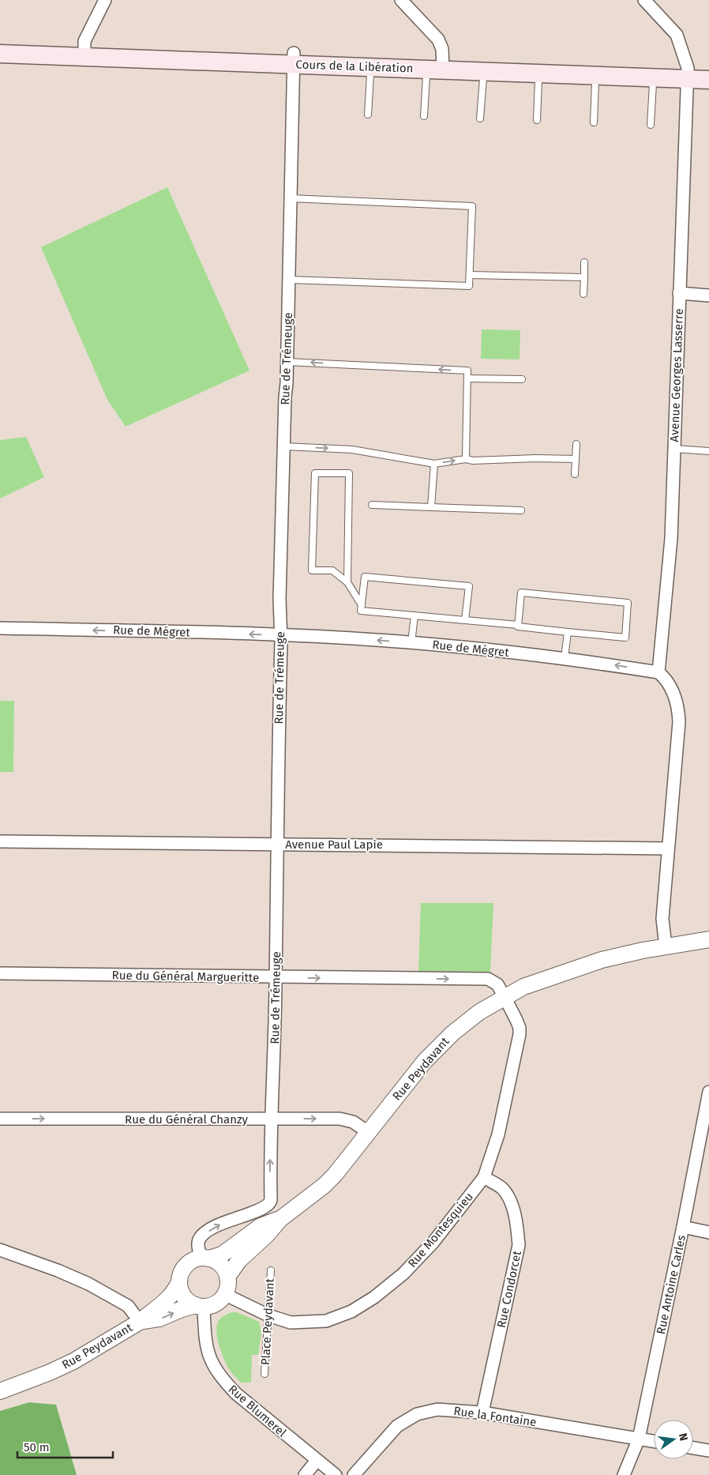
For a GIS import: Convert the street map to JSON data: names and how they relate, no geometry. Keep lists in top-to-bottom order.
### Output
{
  "streets": {
    "main road": ["Cours de la Libération"],
    "street": [
      "Rue de Trémeuge",
      "Avenue Georges Lasserre",
      "Rue de Mégret",
      "Avenue Paul Lapie",
      "Rue du Général Margueritte",
      "Rue Peydavant",
      "Rue du Général Chanzy",
      "Rue Montesquieu",
      "Rue Antoine Carles",
      "Rue Condorcet",
      "Rue Blumerel",
      "Rue la Fontaine"
    ],
    "lane": ["Place Peydavant"]
  },
  "crossings": [
    ["Cours de la Libération", "Rue de Trémeuge"],
    ["Cours de la Libération", "Avenue Georges Lasserre"],
    ["Rue de Trémeuge", "Rue de Mégret"],
    ["Rue de Trémeuge", "Avenue Paul Lapie"],
    ["Rue de Trémeuge", "Rue du Général Margueritte"],
    ["Rue de Trémeuge", "Rue Peydavant"],
    ["Rue de Trémeuge", "Rue du Général Chanzy"],
    ["Rue de Trémeuge", "Rue Montesquieu"],
    ["Rue de Trémeuge", "Rue Blumerel"],
    ["Avenue Georges Lasserre", "Rue de Mégret"],
    ["Rue du Général Margueritte", "Rue Peydavant"],
    ["Rue du Général Margueritte", "Rue Montesquieu"],
    ["Rue Peydavant", "Rue du Général Chanzy"],
    ["Rue Peydavant", "Rue Montesquieu"],
    ["Rue Peydavant", "Rue Blumerel"],
    ["Rue Montesquieu", "Rue Condorcet"],
    ["Rue Montesquieu", "Place Peydavant"],
    ["Rue Montesquieu", "Rue Blumerel"],
    ["Rue Antoine Carles", "Rue la Fontaine"],
    ["Rue Condorcet", "Rue la Fontaine"]
  ],
  "one_way": ["Rue de Mégret", "Rue du Général Margueritte", "Rue du Général Chanzy"],
  "scale_bar": "50 m",
  "north": "right"
}
